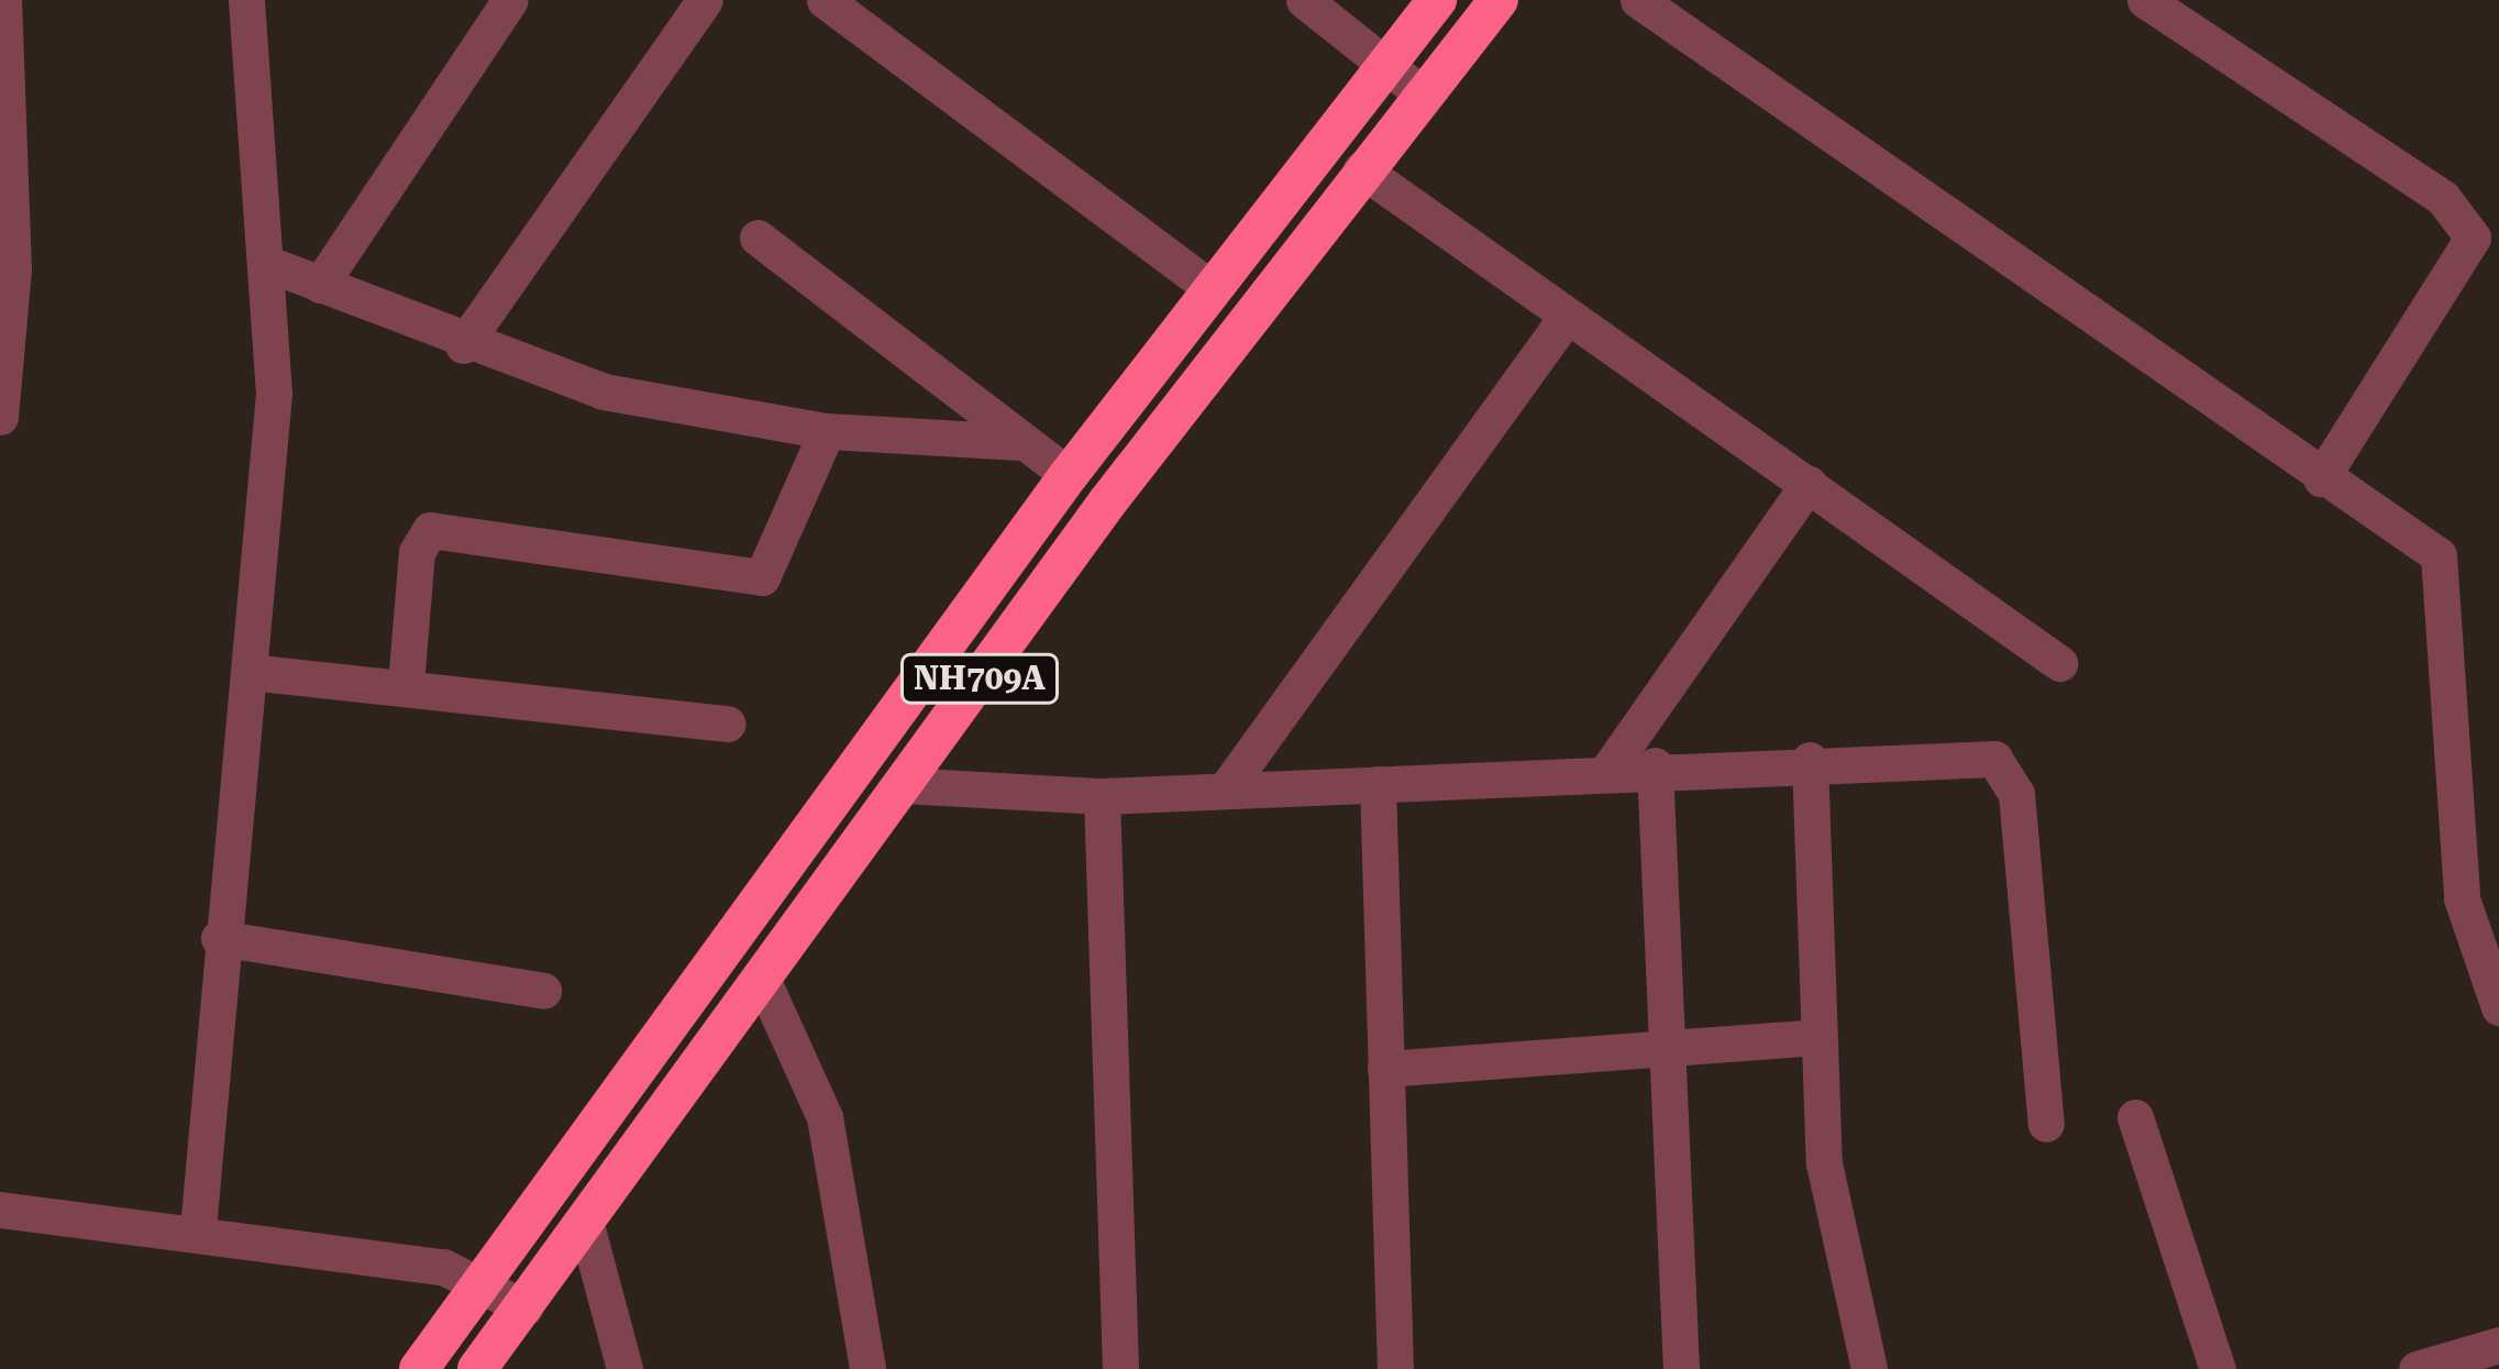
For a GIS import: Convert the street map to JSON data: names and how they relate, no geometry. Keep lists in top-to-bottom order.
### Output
{
  "streets": {
    "highway": ["NH709A"]
  }
}
